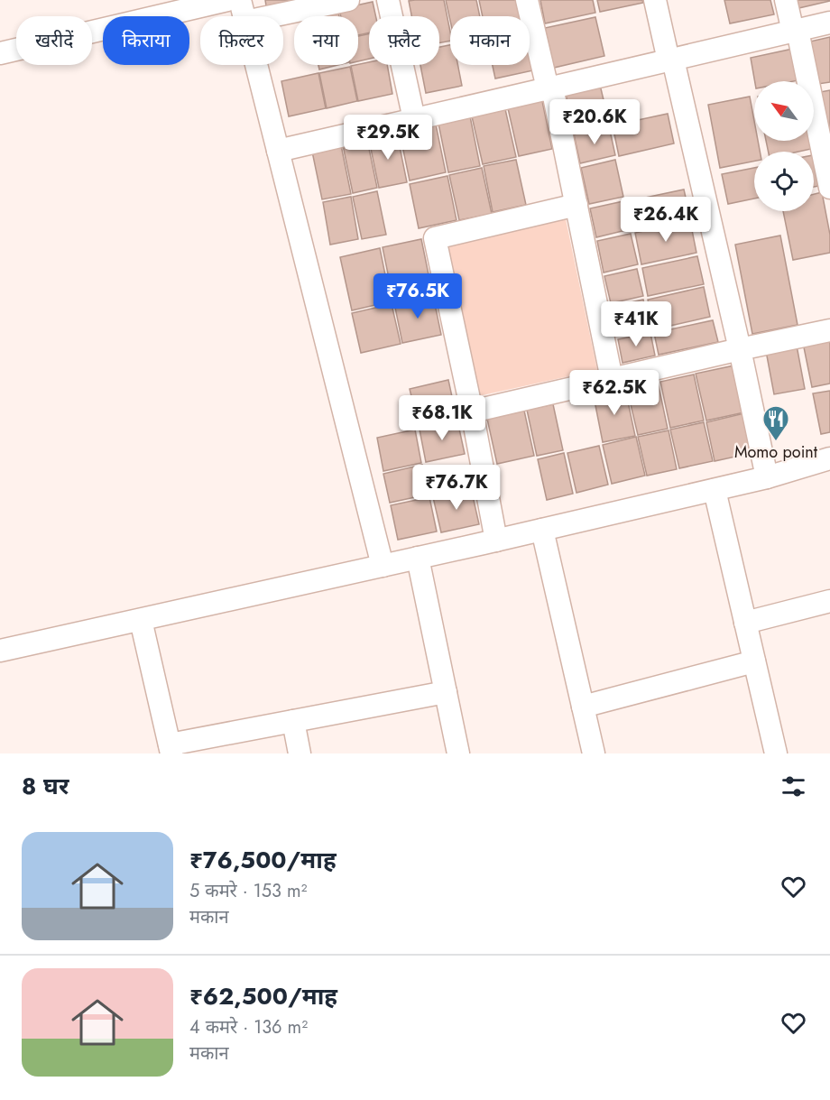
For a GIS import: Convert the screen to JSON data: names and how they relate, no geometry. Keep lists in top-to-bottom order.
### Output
{
  "places": {
    "restaurant": ["Momo point"]
  },
  "north": "top left",
  "page": {
    "chip": [
      "खरीदें",
      "किराया",
      "फ़िल्टर",
      "नया",
      "फ़्लैट",
      "मकान"
    ],
    "price": [
      "₹20.6K",
      "₹29.5K",
      "₹26.4K",
      "₹76.5K",
      "₹41K",
      "₹62.5K",
      "₹68.1K",
      "₹76.7K"
    ],
    "heading": "8 घर",
    "list": [
      {
        "name": "₹76,500/माह",
        "note": "5 कमरे · 153 m² · मकान"
      },
      {
        "name": "₹62,500/माह",
        "note": "4 कमरे · 136 m² · मकान"
      }
    ]
  }
}
